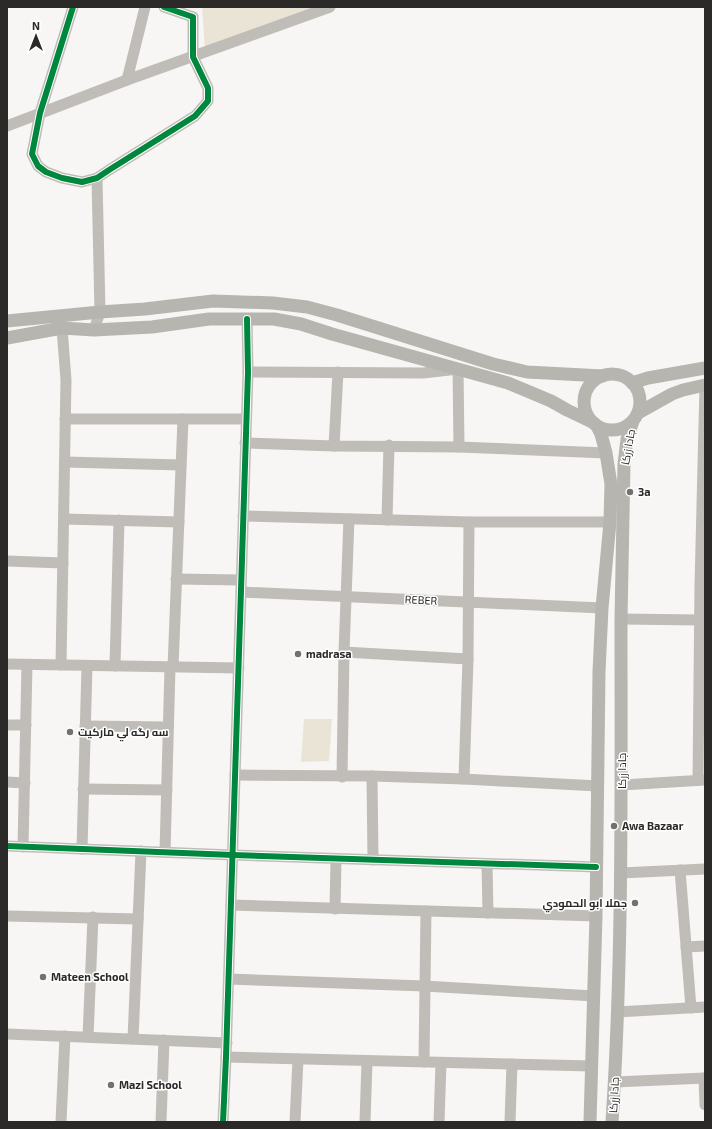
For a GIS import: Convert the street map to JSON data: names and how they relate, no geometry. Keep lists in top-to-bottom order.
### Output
{
  "streets": {
    "main road": ["جادا زرکا"],
    "street": ["REBER"]
  },
  "crossings": [
    ["جادا زرکا", "REBER"]
  ],
  "places": [
    "3a",
    "madrasa",
    "سه رگه لي ماركيت",
    "Awa Bazaar",
    "جملا ابو الحمودي",
    "Mateen School",
    "Mazi School"
  ],
  "north": "top"
}
